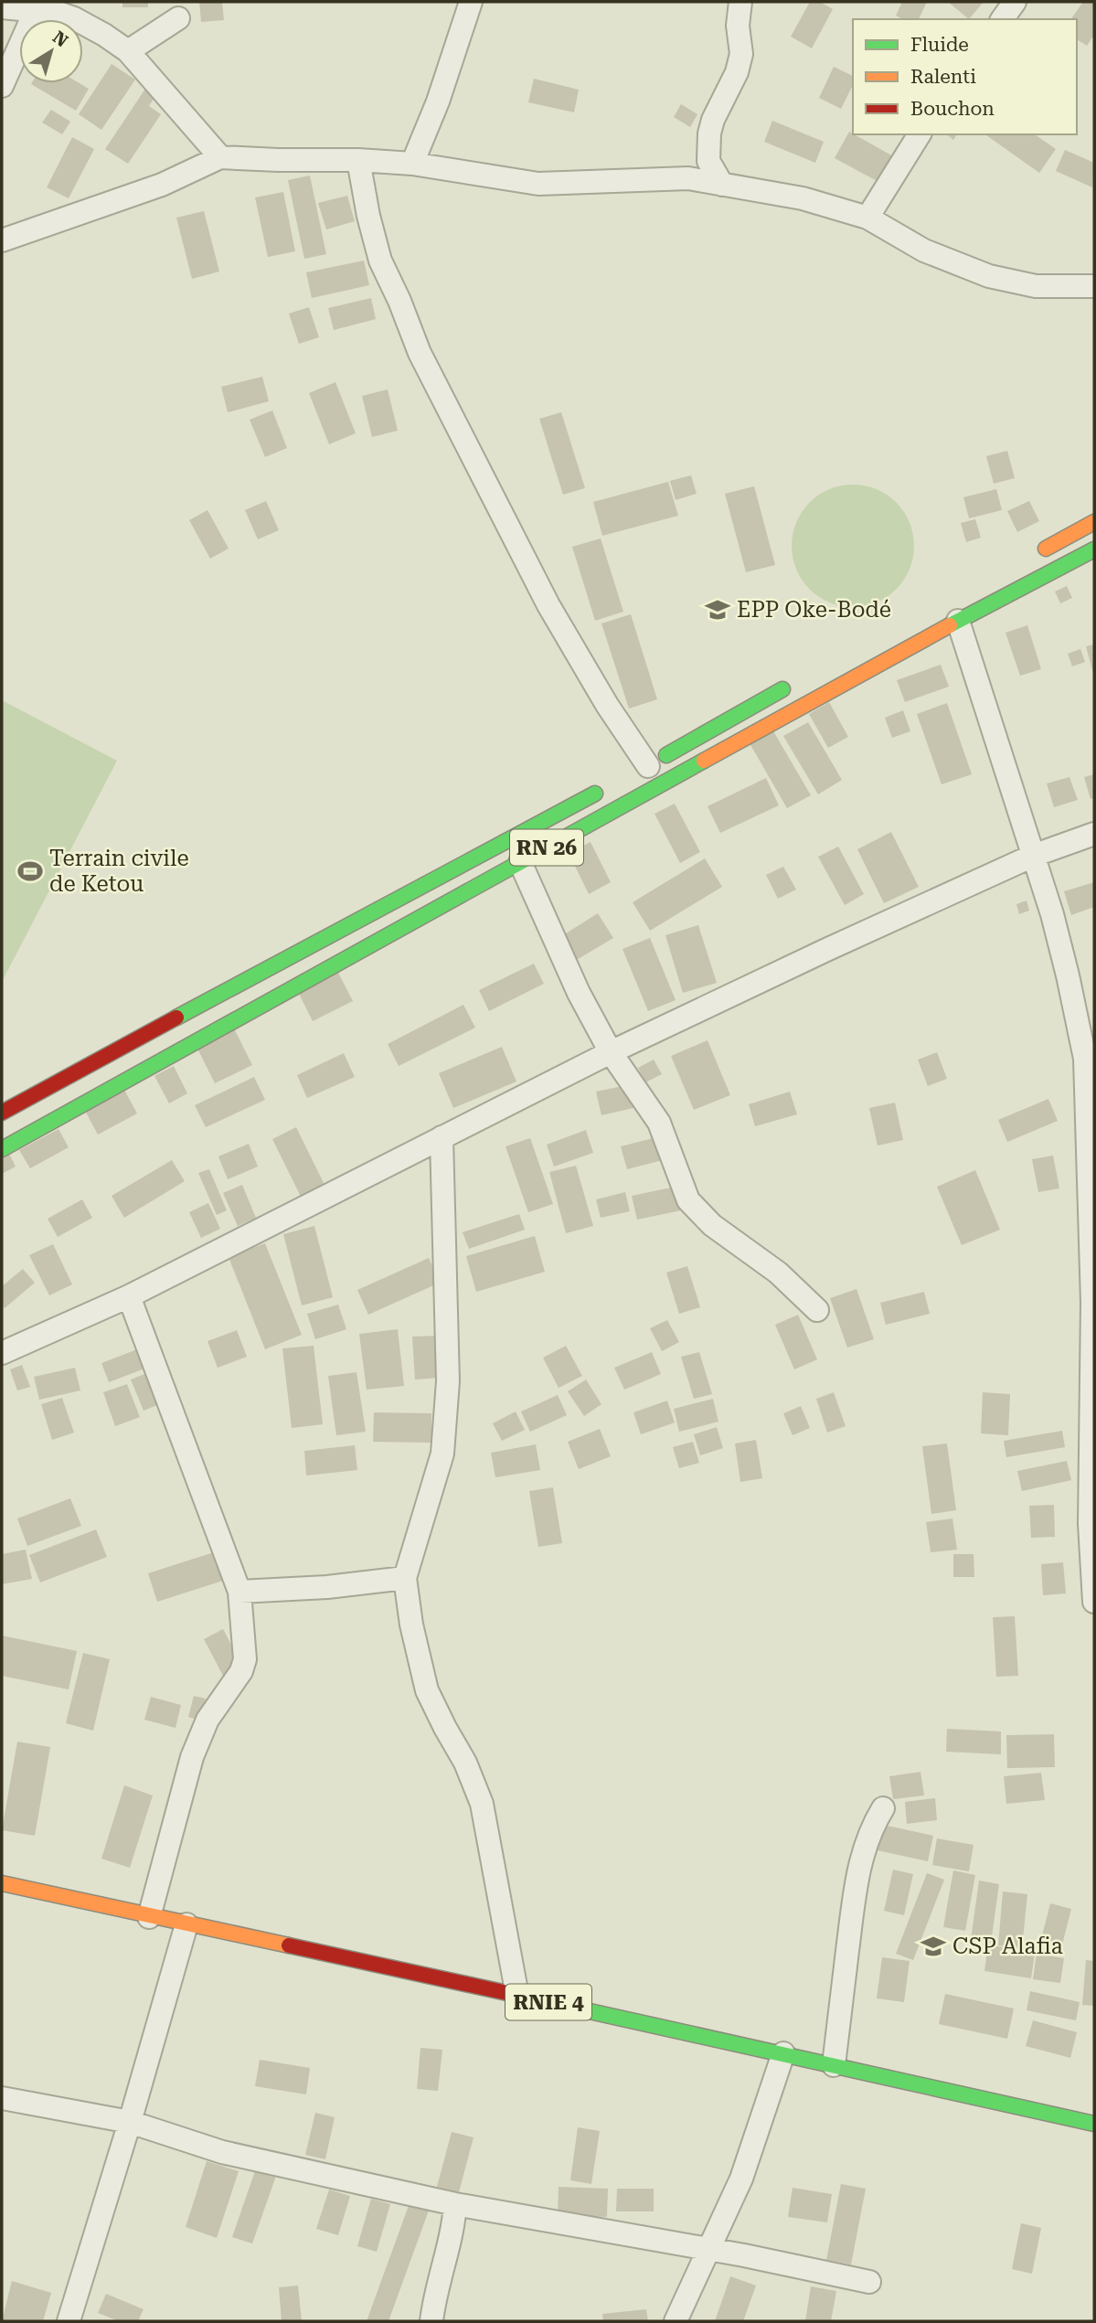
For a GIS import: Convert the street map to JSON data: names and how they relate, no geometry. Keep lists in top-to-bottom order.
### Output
{
  "streets": {
    "main road": ["RN 26", "RNIE 4"]
  },
  "places": {
    "school or university": ["EPP Oke-Bodé", "CSP Alafia"],
    "sports": ["Terrain civile de Ketou"]
  },
  "legend": ["Fluide", "Ralenti", "Bouchon"],
  "north": "top right"
}
